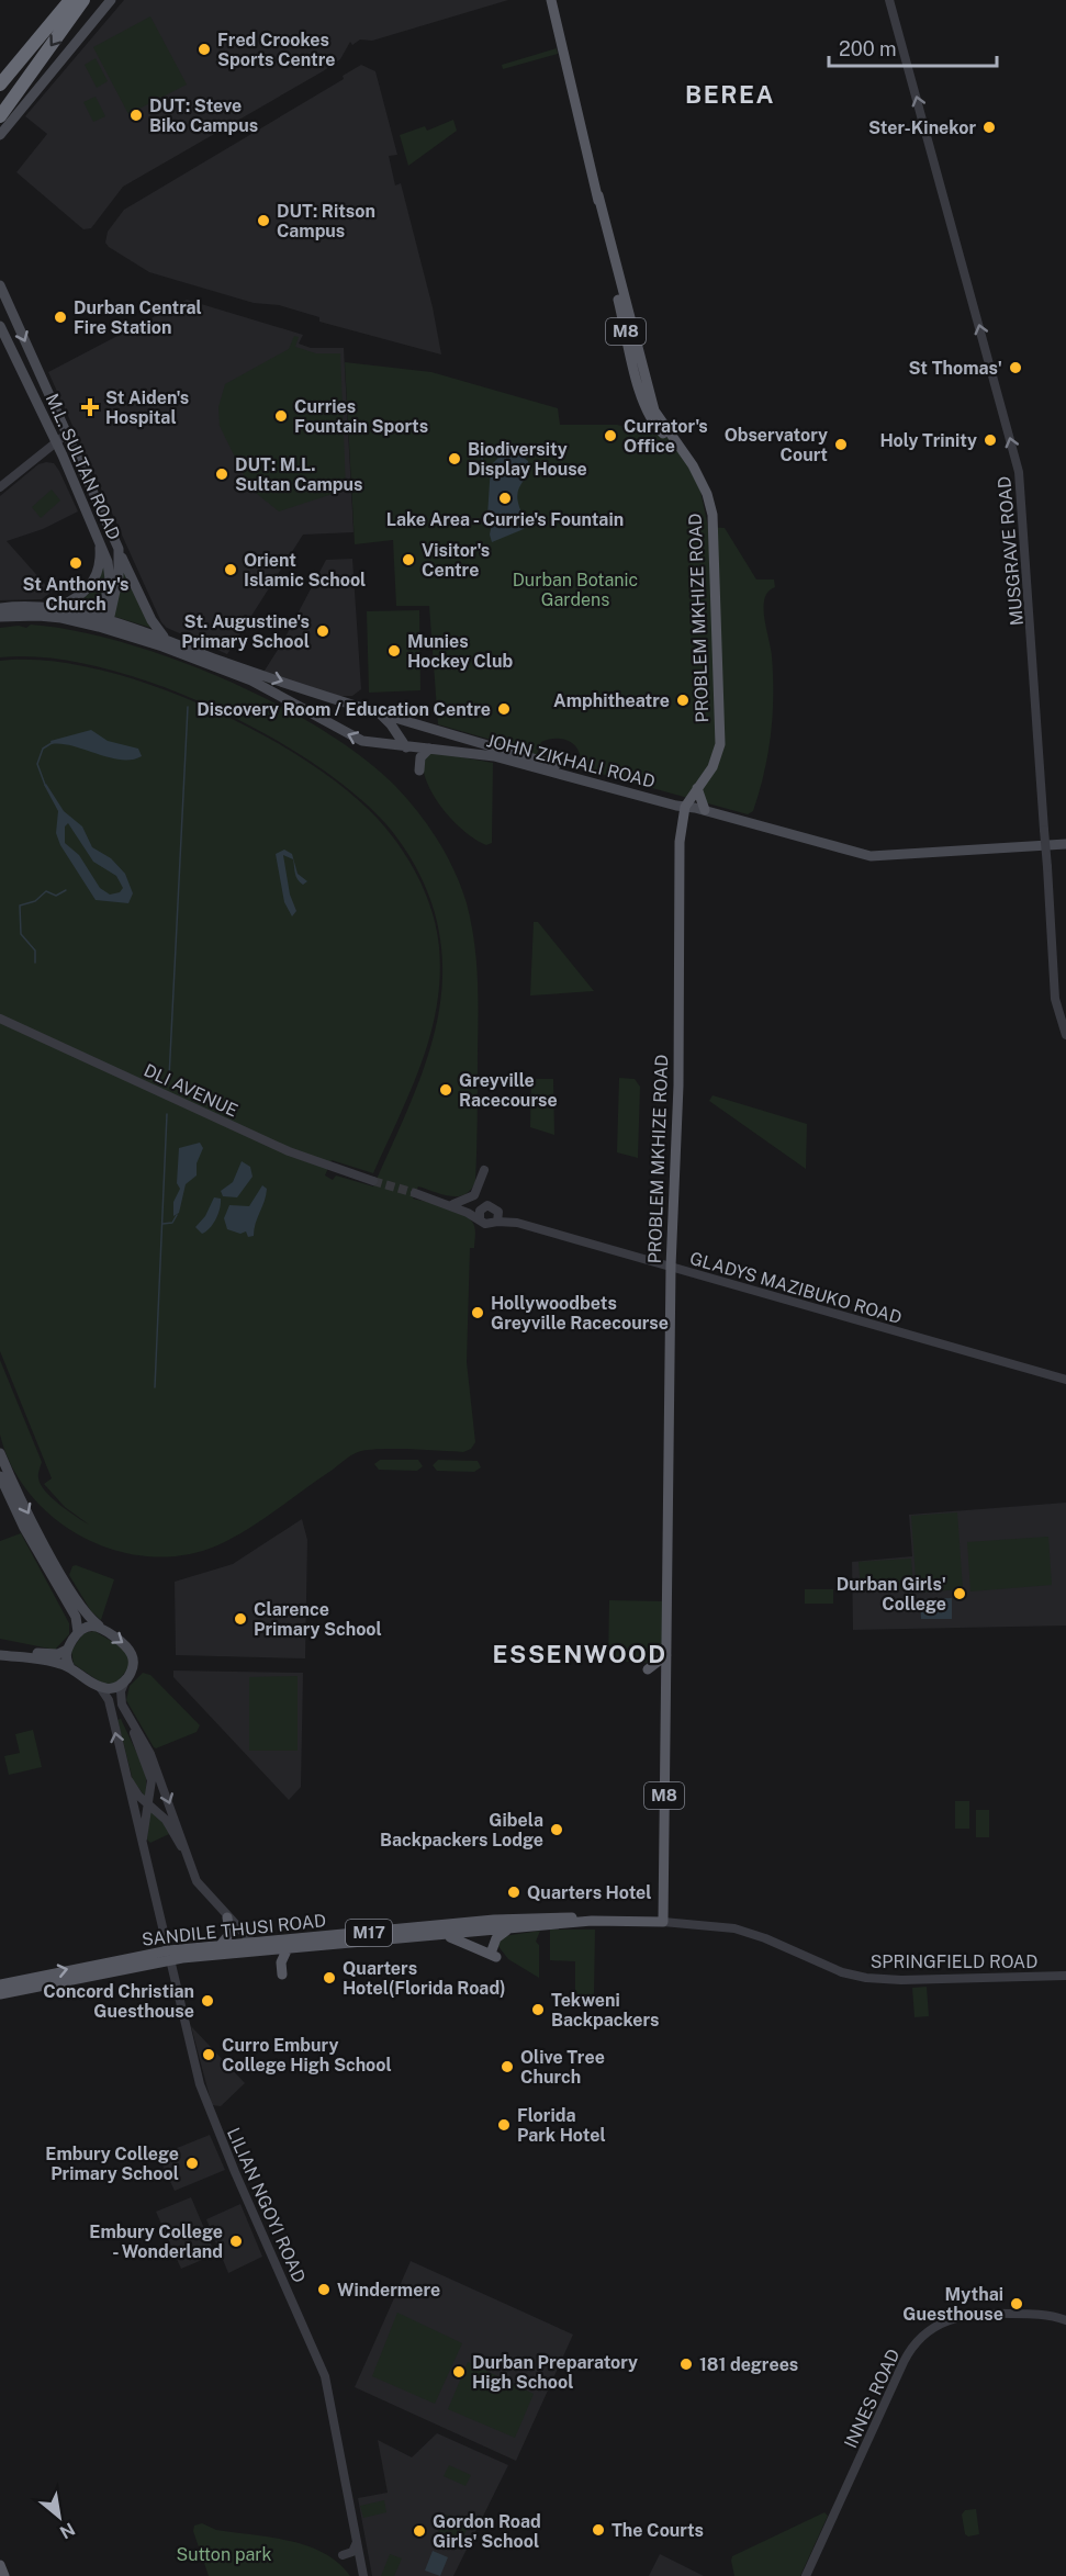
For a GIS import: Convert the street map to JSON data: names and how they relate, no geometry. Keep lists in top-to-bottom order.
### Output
{
  "streets": {
    "main road": [
      "M8",
      "M.L. SULTAN ROAD",
      "PROBLEM MKHIZE ROAD",
      "JOHN ZIKHALI ROAD",
      "SANDILE THUSI ROAD",
      "M17"
    ],
    "street": [
      "MUSGRAVE ROAD",
      "DLI AVENUE",
      "GLADYS MAZIBUKO ROAD",
      "SPRINGFIELD ROAD",
      "LILIAN NGOYI ROAD",
      "INNES ROAD"
    ]
  },
  "crossings": [
    ["M8", "PROBLEM MKHIZE ROAD"],
    ["M.L. SULTAN ROAD", "JOHN ZIKHALI ROAD"],
    ["PROBLEM MKHIZE ROAD", "JOHN ZIKHALI ROAD"],
    ["PROBLEM MKHIZE ROAD", "GLADYS MAZIBUKO ROAD"],
    ["PROBLEM MKHIZE ROAD", "SANDILE THUSI ROAD"],
    ["SANDILE THUSI ROAD", "SPRINGFIELD ROAD"],
    ["SANDILE THUSI ROAD", "LILIAN NGOYI ROAD"]
  ],
  "one_way": ["MUSGRAVE ROAD"],
  "districts": ["BEREA", "ESSENWOOD"],
  "parks": ["Durban Botanic Gardens", "Sutton park"],
  "places": {
    "other": [
      "Fred Crookes Sports Centre",
      "DUT: Steve Biko Campus",
      "Ster-Kinekor",
      "DUT: Ritson Campus",
      "Durban Central Fire Station",
      "St Thomas'",
      "Curries Fountain Sports",
      "Currator's Office",
      "Holy Trinity",
      "Observatory Court",
      "Biodiversity Display House",
      "DUT: M.L. Sultan Campus",
      "Lake Area - Currie's Fountain",
      "Visitor's Centre",
      "St Anthony's Church",
      "Orient Islamic School",
      "St. Augustine's Primary School",
      "Munies Hockey Club",
      "Amphitheatre",
      "Discovery Room / Education Centre",
      "Greyville Racecourse",
      "Hollywoodbets Greyville Racecourse",
      "Durban Girls' College",
      "Clarence Primary School",
      "Gibela Backpackers Lodge",
      "Quarters Hotel",
      "Quarters Hotel(Florida Road)",
      "Concord Christian Guesthouse",
      "Tekweni Backpackers",
      "Curro Embury College High School",
      "Olive Tree Church",
      "Florida Park Hotel",
      "Embury College Primary School",
      "Embury College - Wonderland",
      "Windermere",
      "Mythai Guesthouse",
      "181 degrees",
      "Durban Preparatory High School",
      "The Courts",
      "Gordon Road Girls' School"
    ],
    "health": ["St Aiden's Hospital"]
  },
  "scale_bar": "200 m",
  "north": "bottom right"
}
